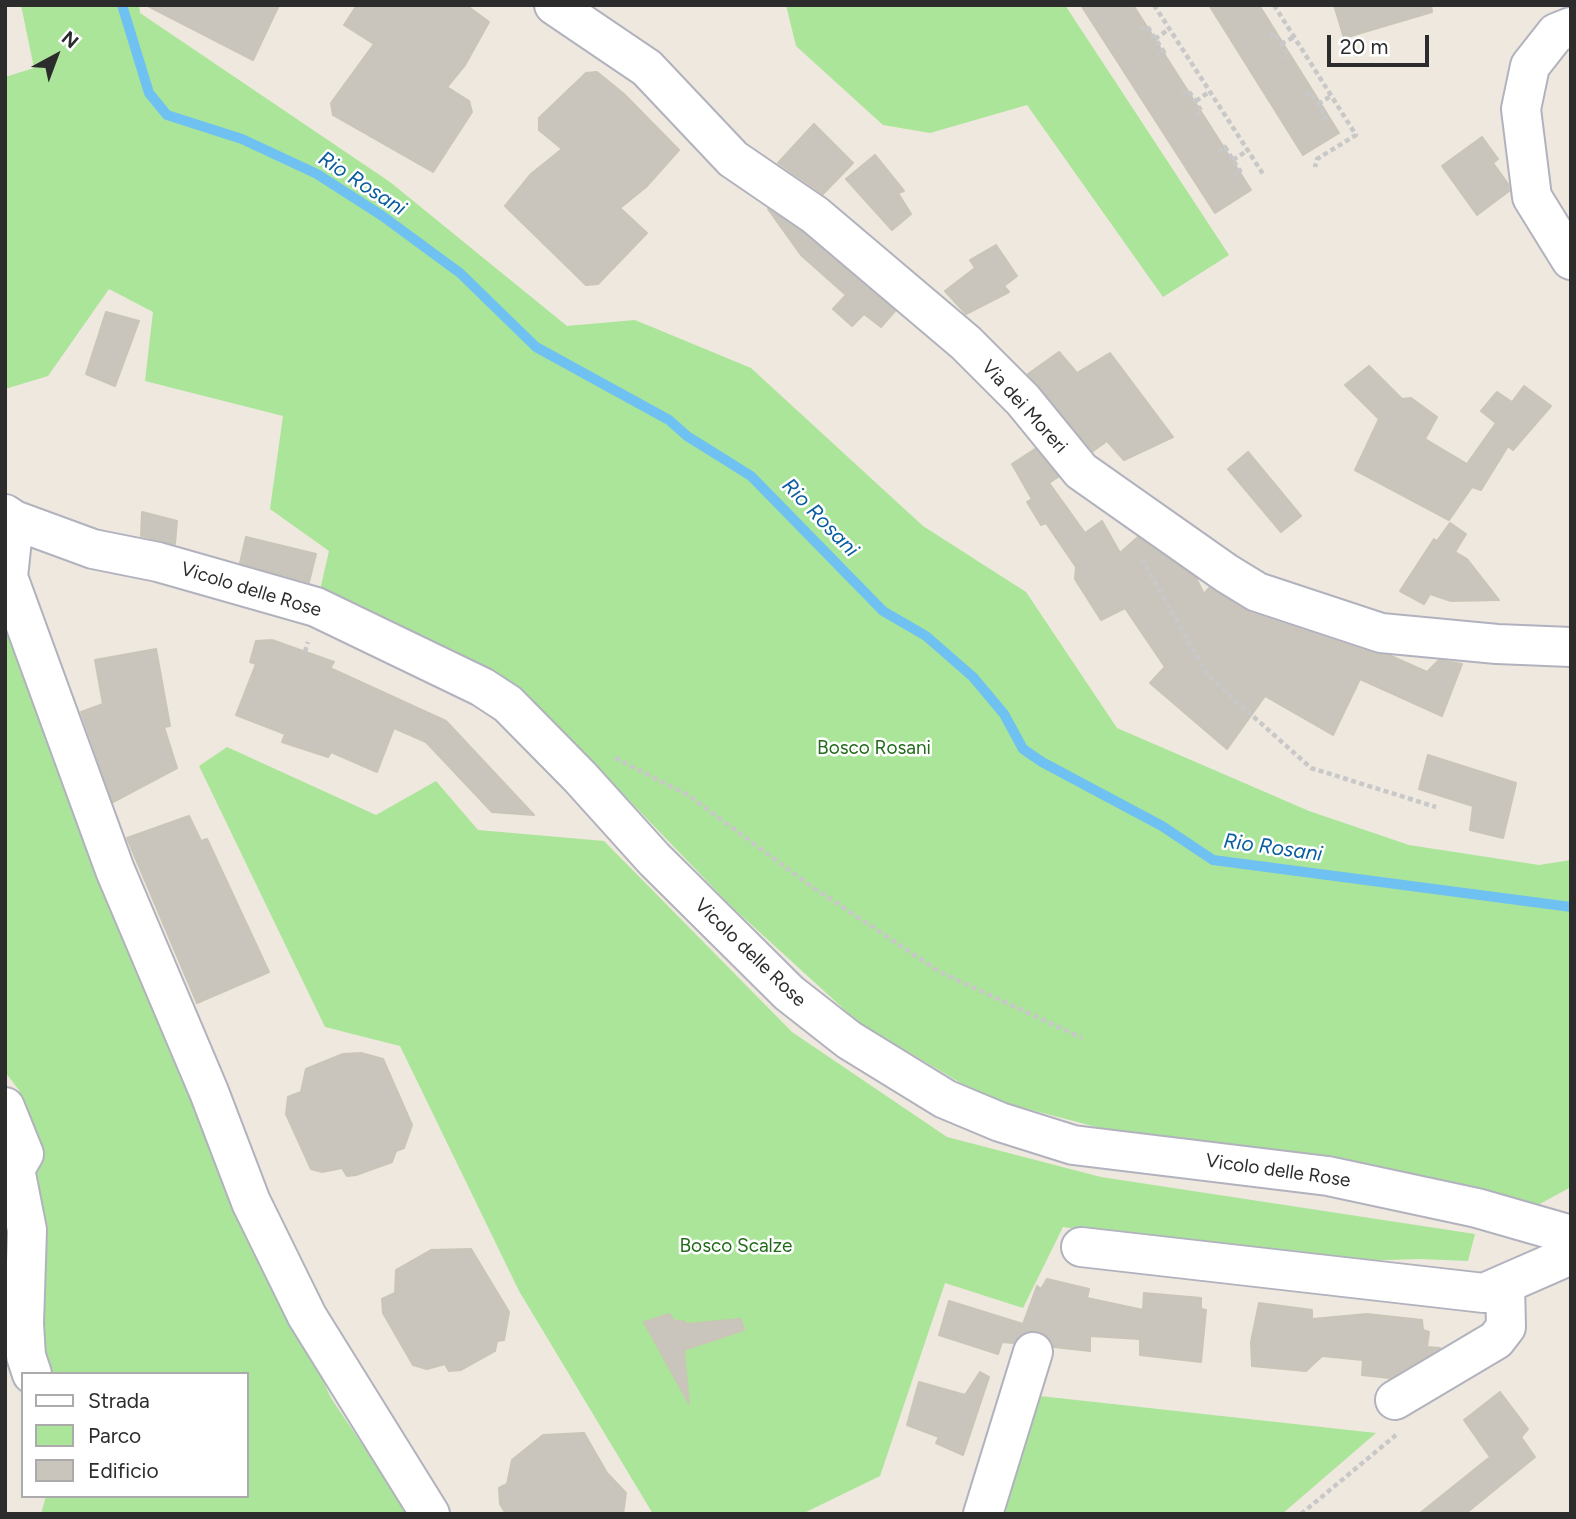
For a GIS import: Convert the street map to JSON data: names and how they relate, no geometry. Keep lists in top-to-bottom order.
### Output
{
  "streets": {
    "street": ["Via dei Moreri", "Vicolo delle Rose"]
  },
  "water": ["Rio Rosani"],
  "parks": ["Bosco Rosani", "Bosco Scalze"],
  "legend": ["Strada", "Parco", "Edificio"],
  "scale_bar": "20 m",
  "north": "top right"
}
